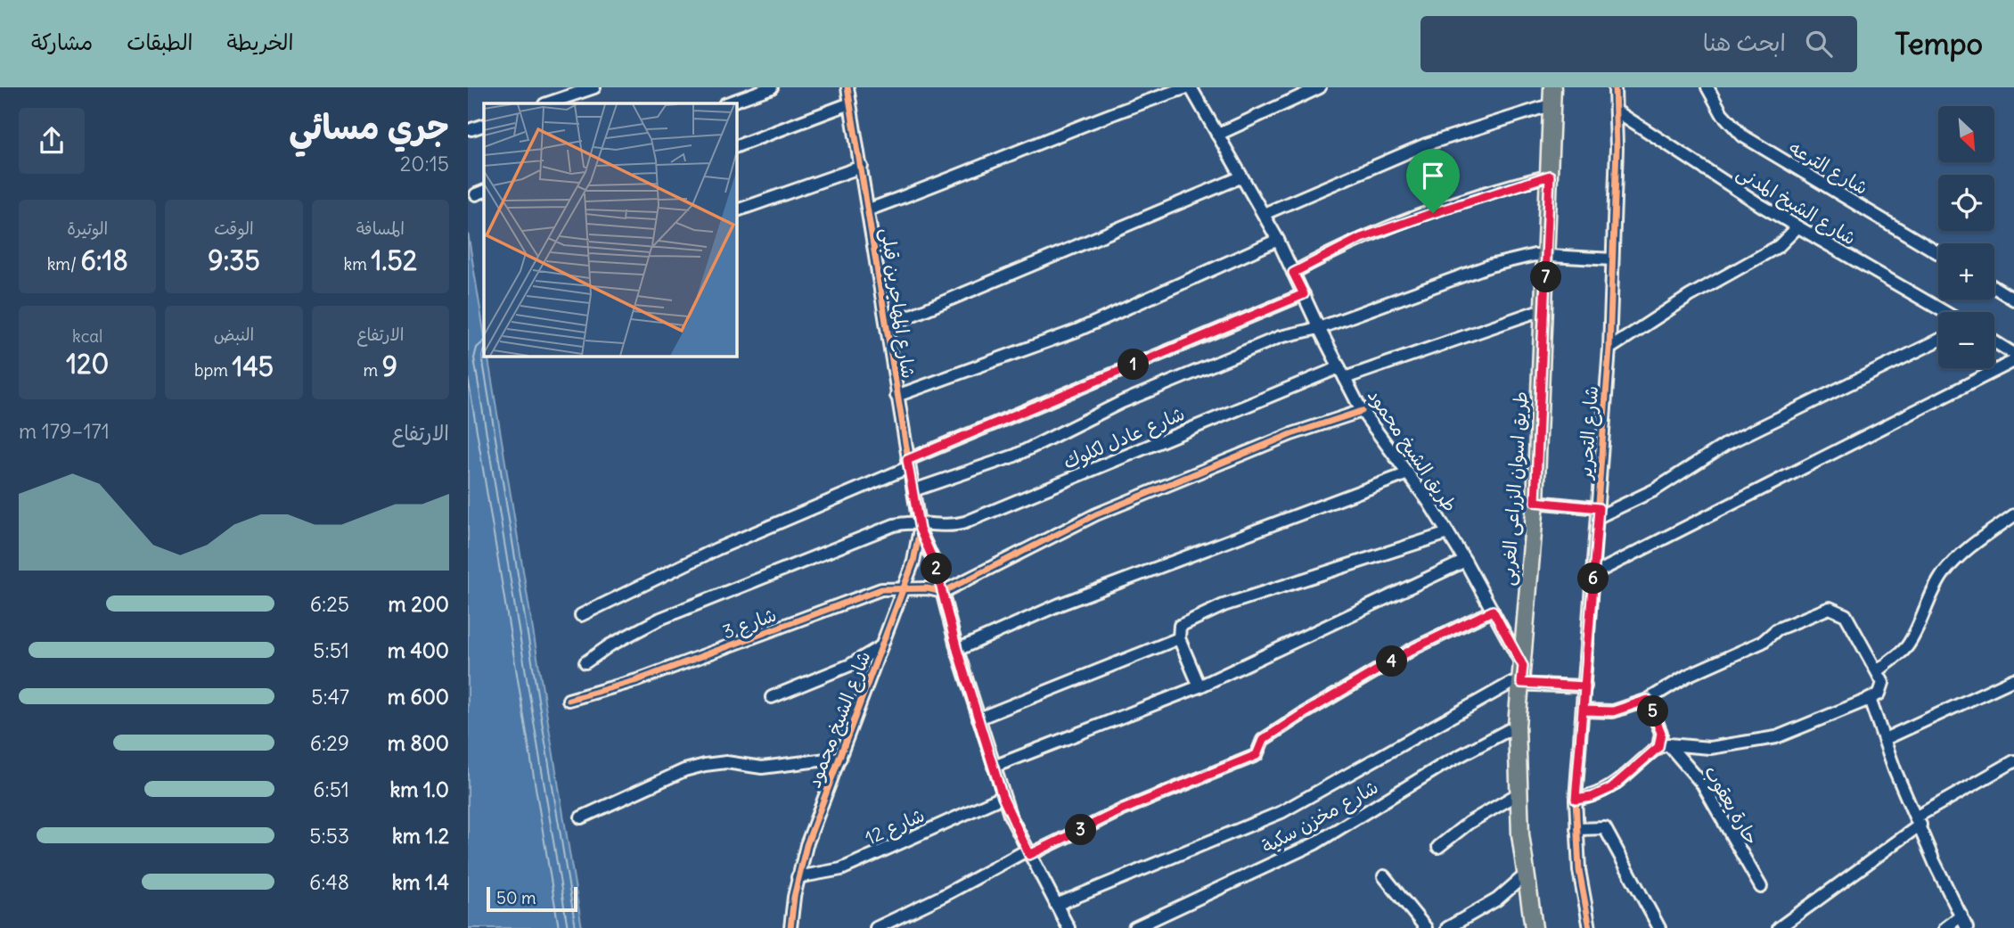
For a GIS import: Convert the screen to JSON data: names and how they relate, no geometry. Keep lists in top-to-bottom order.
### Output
{
  "streets": {
    "main road": ["طريق اسوان الزراعى الغربى"],
    "street": [
      "شارع الترعه",
      "شارع الشيخ المدنى",
      "شارع المهاجرين قبلى",
      "شارع التحرير",
      "شارع عادل لكلوك",
      "طريق الشيخ محمود",
      "شارع 3",
      "شارع الشيخ محمود",
      "حارة يعقوب",
      "شارع مخزن سكية",
      "شارع 12"
    ]
  },
  "crossings": [
    ["شارع الشيخ المدنى", "شارع التحرير"],
    ["شارع المهاجرين قبلى", "شارع عادل لكلوك"],
    ["شارع المهاجرين قبلى", "شارع الشيخ محمود"],
    ["شارع عادل لكلوك", "طريق الشيخ محمود"],
    ["شارع عادل لكلوك", "شارع الشيخ محمود"],
    ["طريق الشيخ محمود", "طريق اسوان الزراعى الغربى"],
    ["طريق اسوان الزراعى الغربى", "شارع مخزن سكية"],
    ["شارع 3", "شارع الشيخ محمود"],
    ["شارع الشيخ محمود", "شارع 12"]
  ],
  "scale_bar": "50 m",
  "north": "bottom right",
  "page": {
    "header": "Tempo",
    "search": "ابحث هنا",
    "nav": ["الخريطة", "الطبقات", "مشاركة"],
    "heading": ["جري مسائي", "20:15"],
    "map_buttons": ["+", "−"],
    "stats": [
      ["المسافة", "1.52 km"],
      ["الوقت", "9:35"],
      ["الوتيرة", "6:18 /km"],
      ["الارتفاع", "9 m"],
      ["النبض", "145 bpm"],
      ["kcal", "120"]
    ],
    "pins": [
      "7",
      "1",
      "2",
      "6",
      "4",
      "5",
      "3"
    ],
    "chart": ["الارتفاع", "171–179 m"],
    "list": [
      {
        "name": "200 m",
        "note": "6:25"
      },
      {
        "name": "400 m",
        "note": "5:51"
      },
      {
        "name": "600 m",
        "note": "5:47"
      },
      {
        "name": "800 m",
        "note": "6:29"
      },
      {
        "name": "1.0 km",
        "note": "6:51"
      },
      {
        "name": "1.2 km",
        "note": "5:53"
      },
      {
        "name": "1.4 km",
        "note": "6:48"
      }
    ],
    "scale": "50 m"
  }
}
